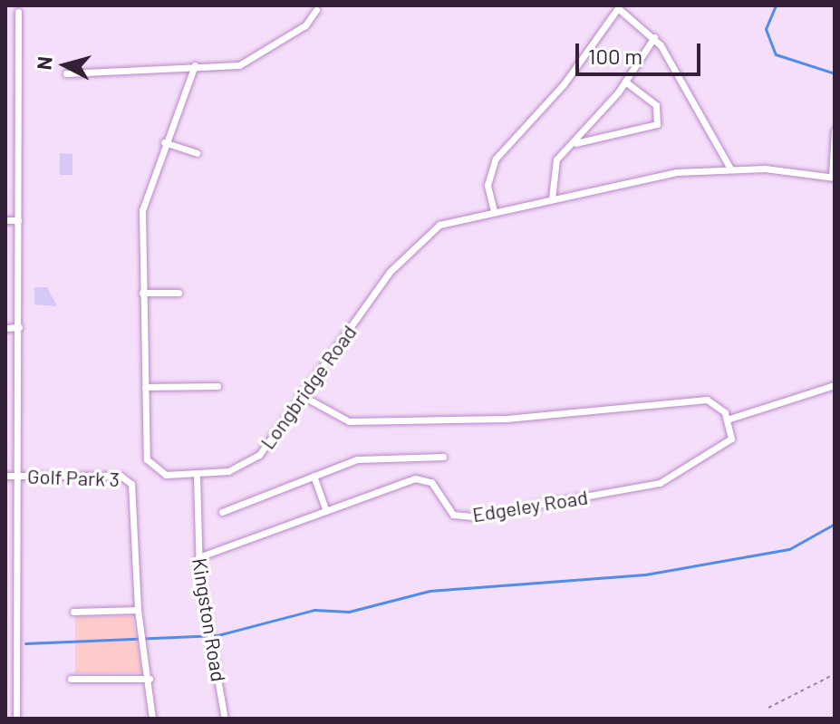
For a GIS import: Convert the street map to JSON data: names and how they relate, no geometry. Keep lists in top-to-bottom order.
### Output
{
  "streets": {
    "street": [
      "Longbridge Road",
      "Golf Park 3",
      "Edgeley Road",
      "Kingston Road"
    ]
  },
  "crossings": [
    ["Longbridge Road", "Kingston Road"],
    ["Edgeley Road", "Kingston Road"]
  ],
  "scale_bar": "100 m",
  "north": "left"
}
